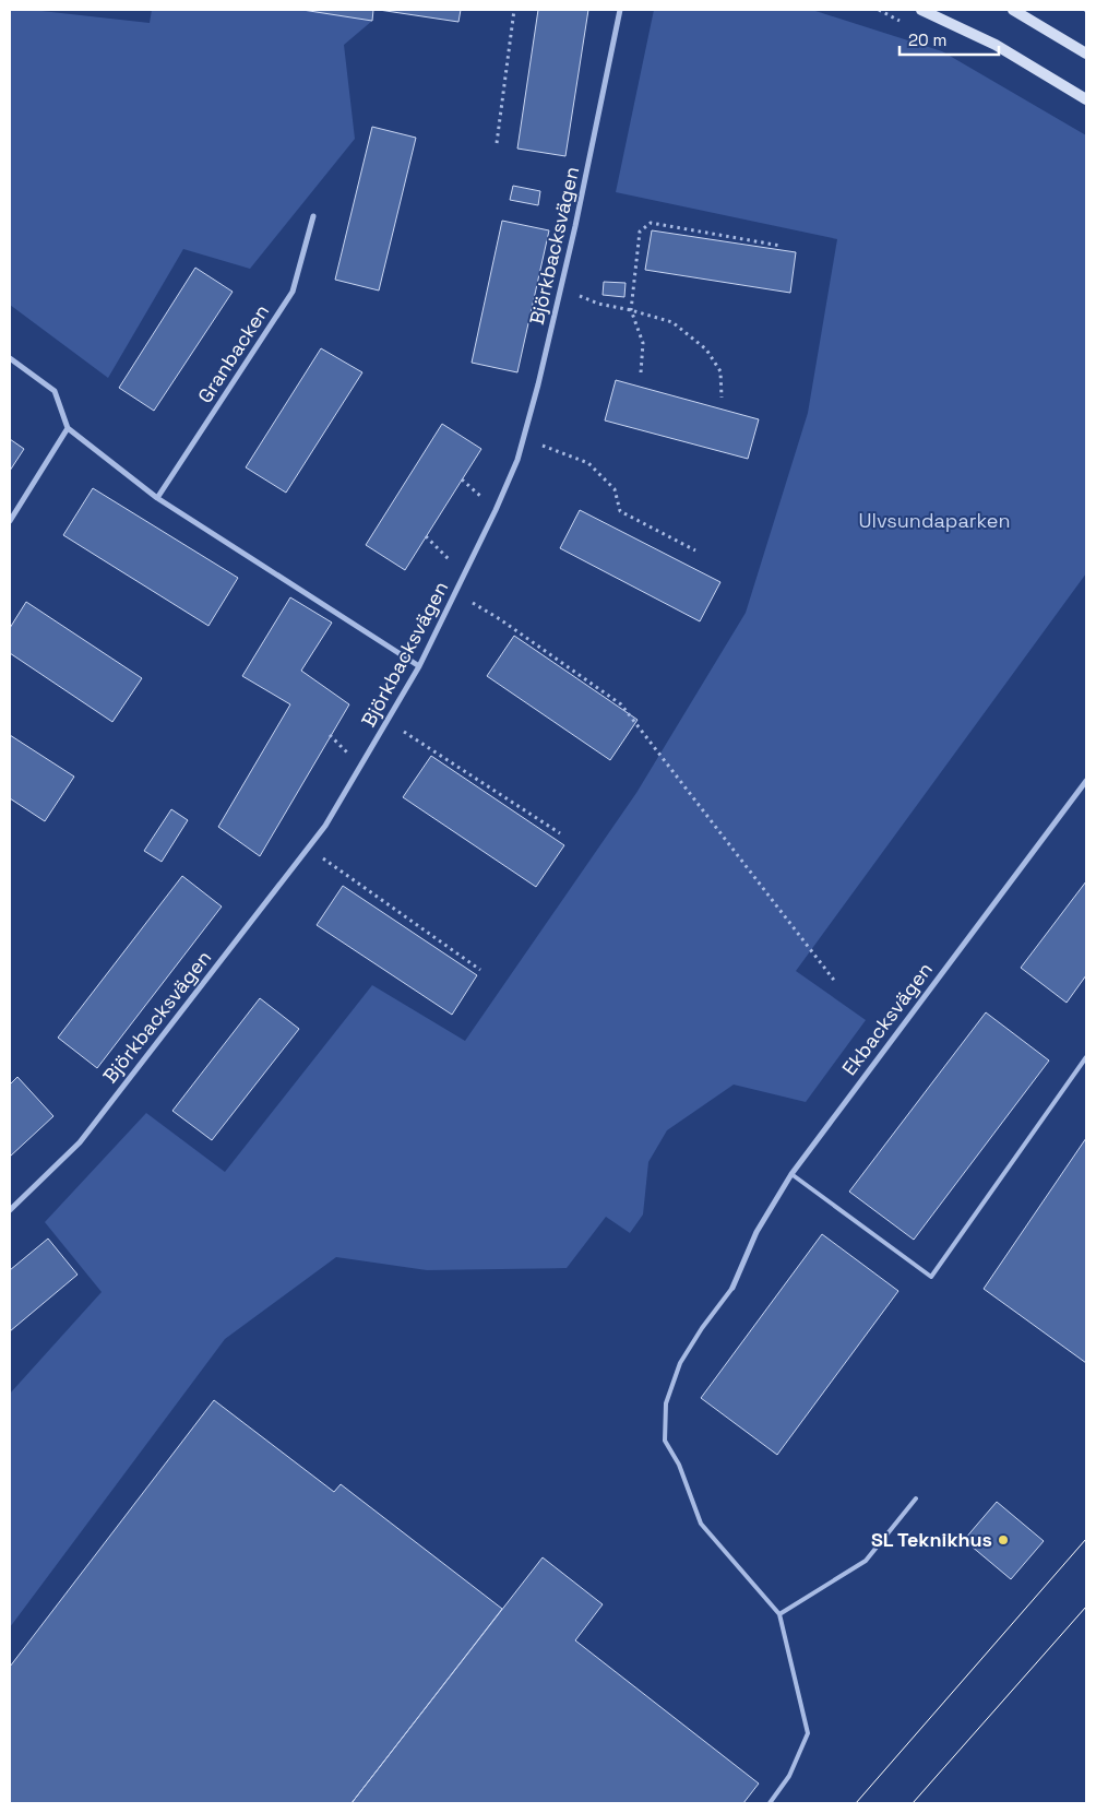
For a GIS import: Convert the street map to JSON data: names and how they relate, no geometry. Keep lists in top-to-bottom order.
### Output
{
  "streets": {
    "street": ["Björkbacksvägen", "Granbacken", "Ekbacksvägen"]
  },
  "parks": ["Ulvsundaparken"],
  "places": ["SL Teknikhus"],
  "scale_bar": "20 m"
}
